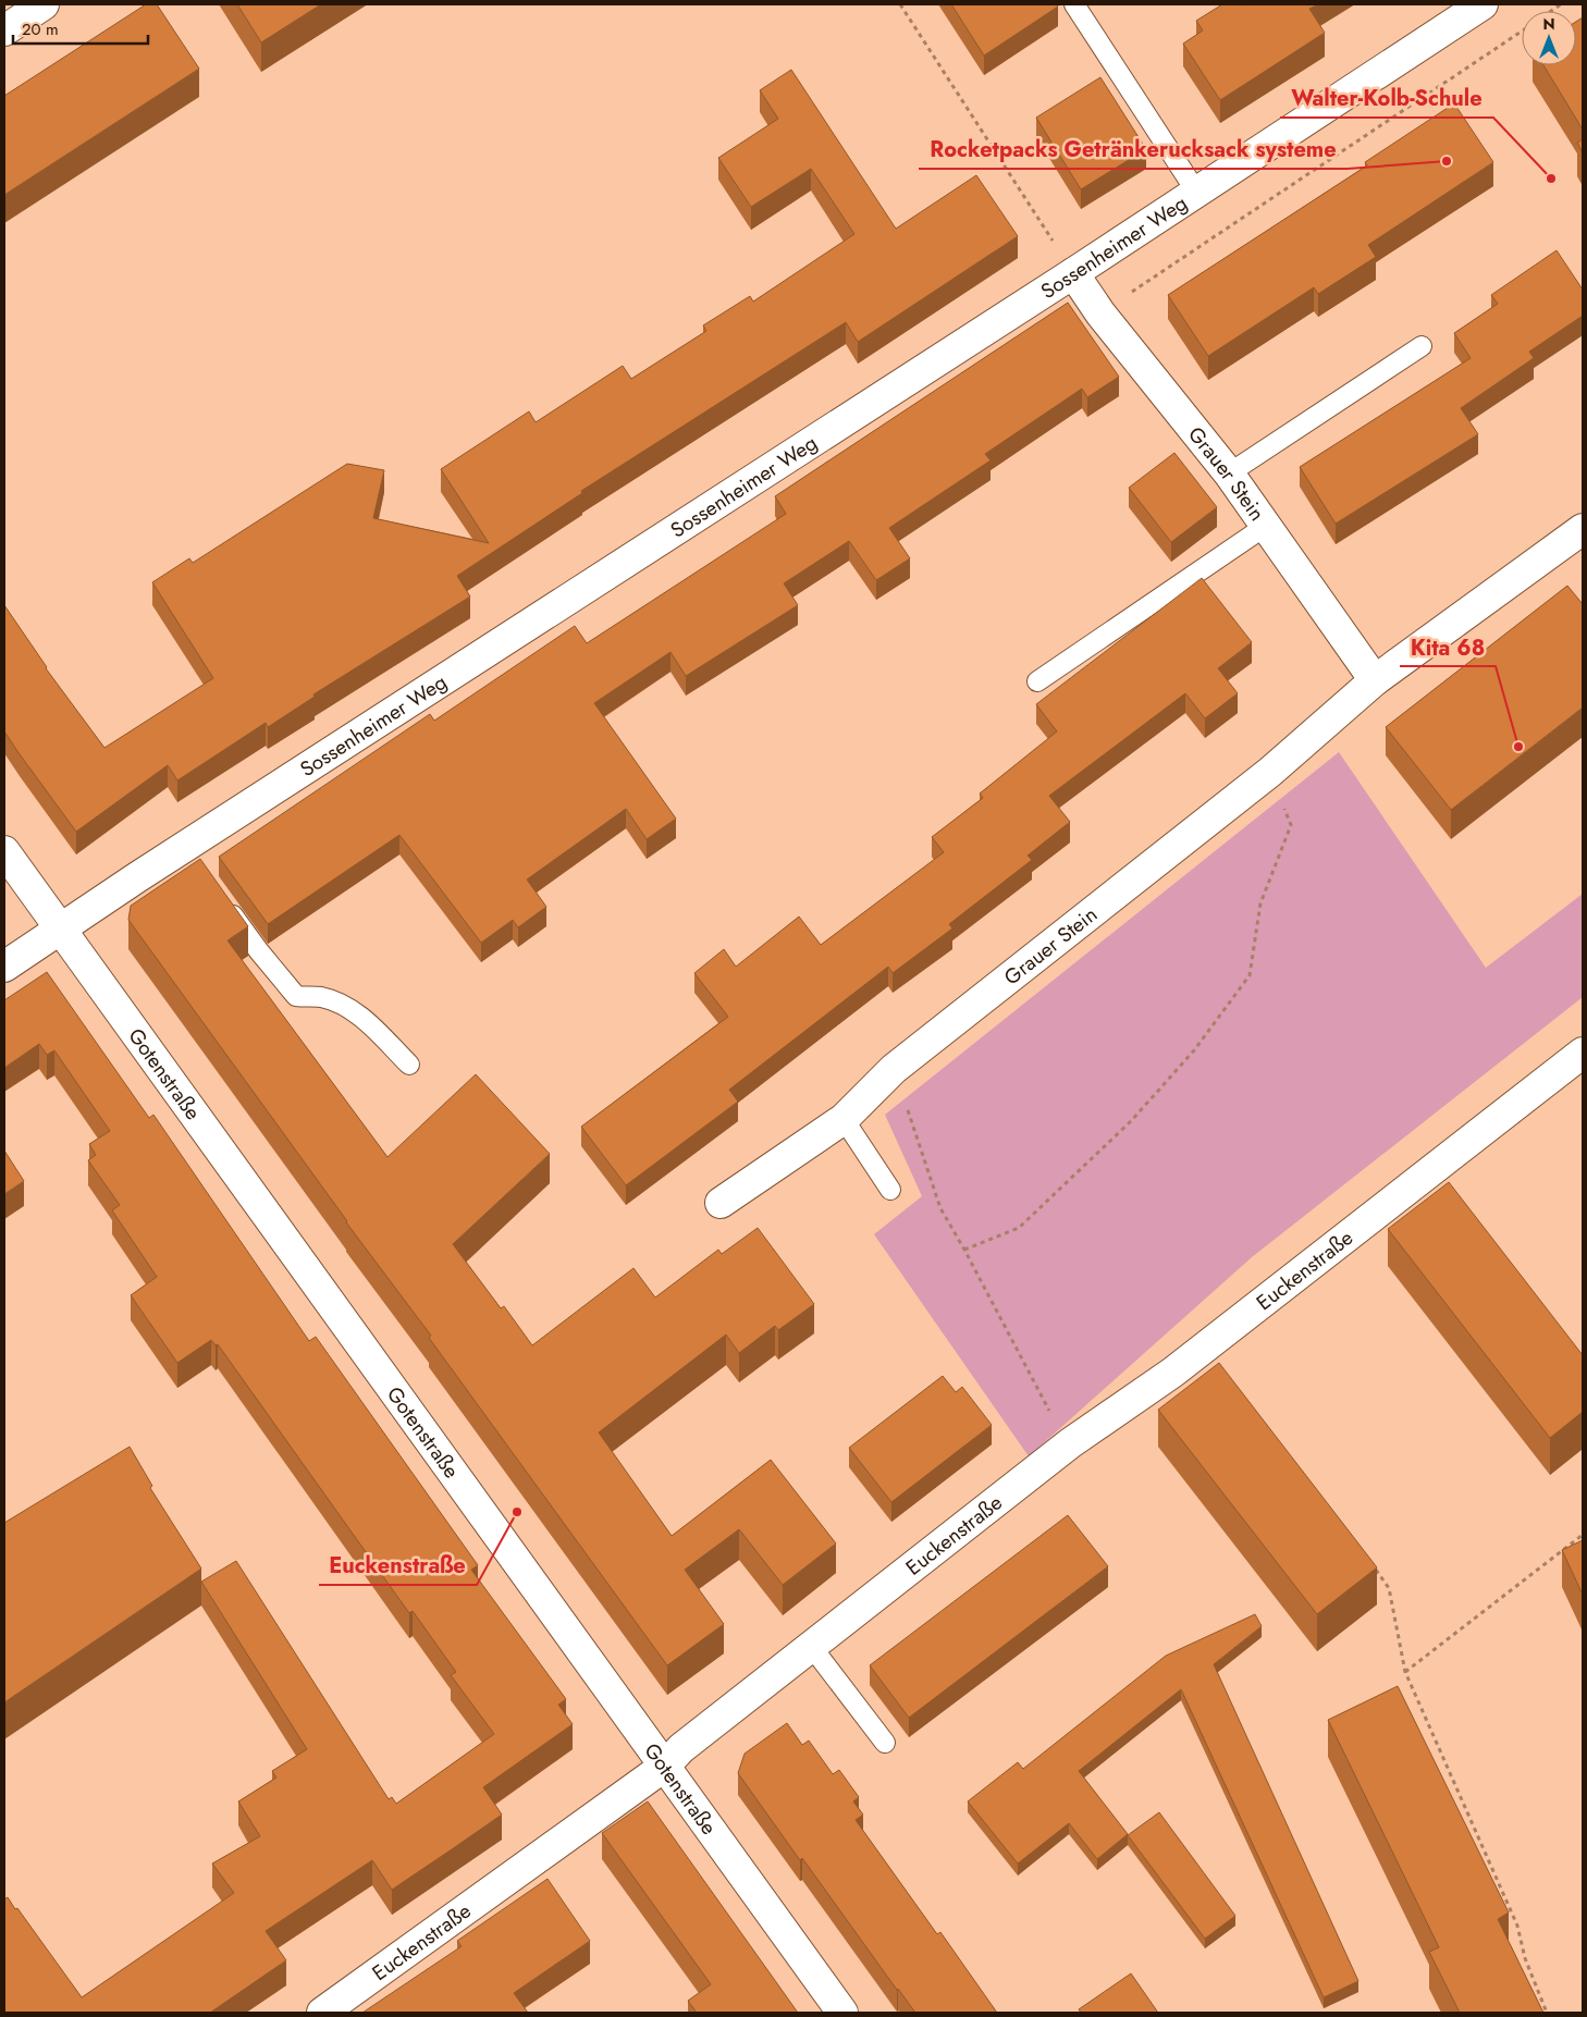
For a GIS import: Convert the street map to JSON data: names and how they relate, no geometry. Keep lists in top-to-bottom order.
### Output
{
  "streets": {
    "street": [
      "Sossenheimer Weg",
      "Grauer Stein",
      "Gotenstraße",
      "Euckenstraße"
    ]
  },
  "crossings": [
    ["Sossenheimer Weg", "Grauer Stein"],
    ["Sossenheimer Weg", "Gotenstraße"],
    ["Gotenstraße", "Euckenstraße"]
  ],
  "places": [
    "Rocketpacks Getränkerucksack systeme",
    "Walter-Kolb-Schule",
    "Kita 68",
    "Euckenstraße"
  ],
  "scale_bar": "20 m",
  "north": "top"
}
